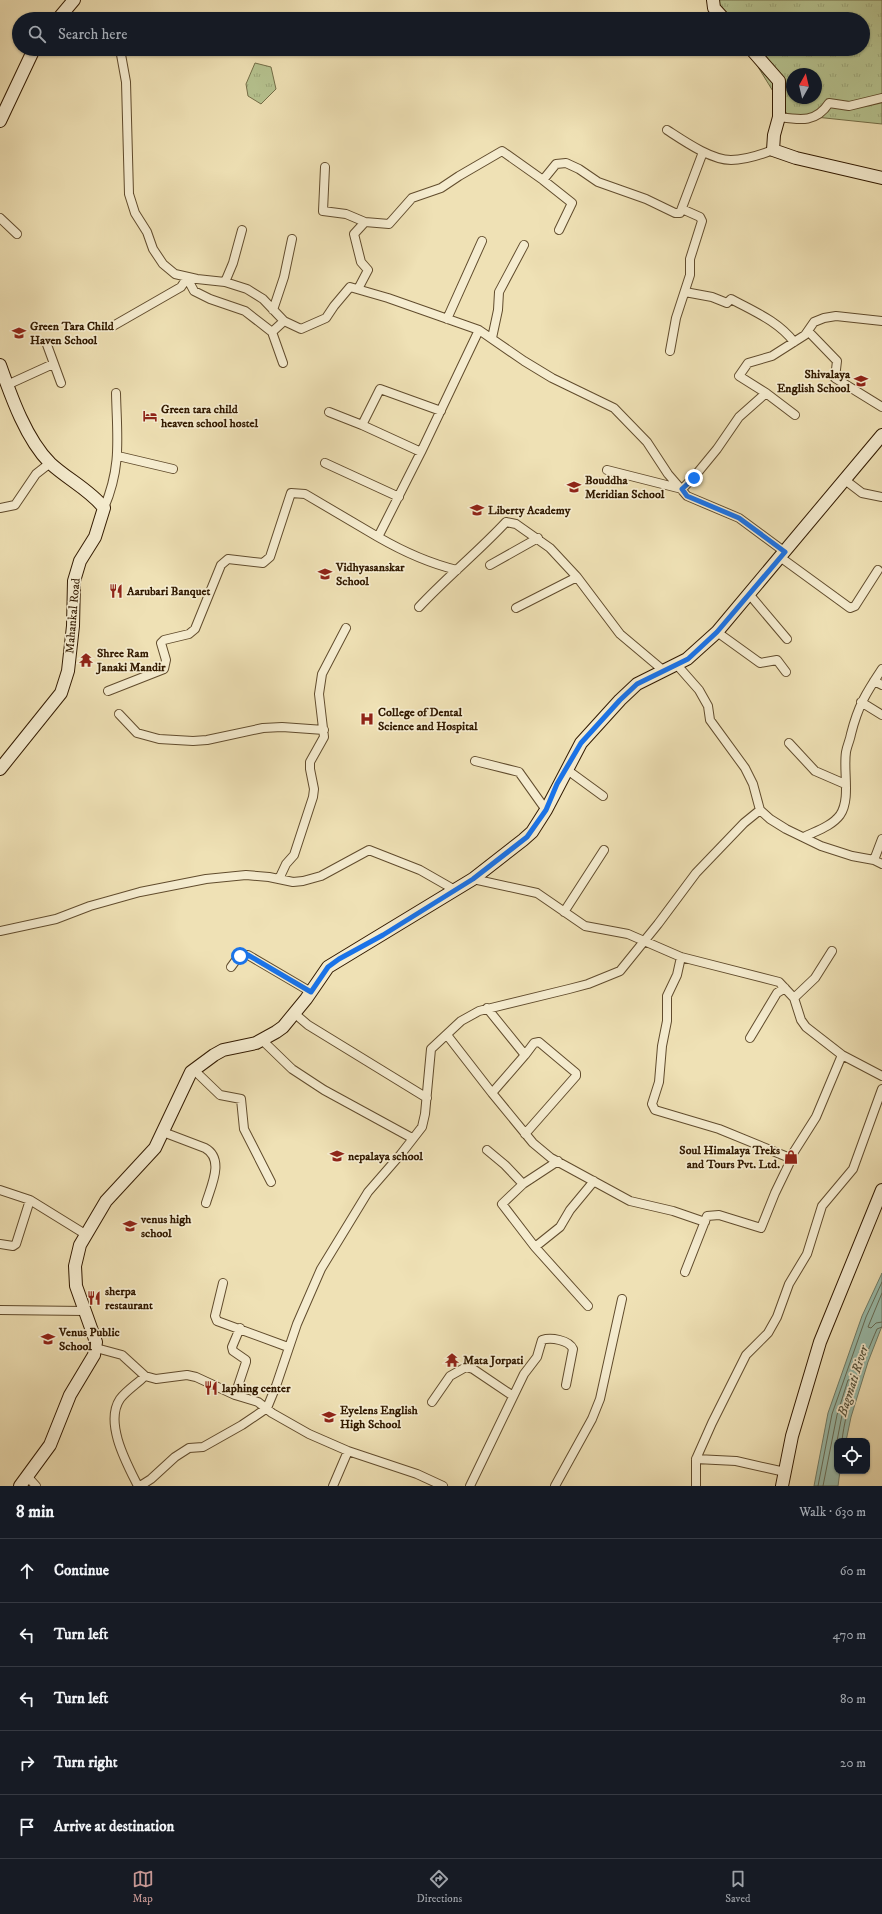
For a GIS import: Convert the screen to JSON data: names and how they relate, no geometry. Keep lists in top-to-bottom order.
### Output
{
  "streets": {
    "main road": ["Mahankal Road"]
  },
  "water": ["Bagmati River"],
  "places": {
    "school or university": [
      "Green Tara Child Haven School",
      "Shivalaya English School",
      "Bouddha Meridian School",
      "Liberty Academy",
      "Vidhyasanskar School",
      "nepalaya school",
      "venus high school",
      "Venus Public School",
      "Eyelens English High School"
    ],
    "hotel": ["Green tara child heaven school hostel"],
    "restaurant": ["Aarubari Banquet", "sherpa restaurant", "laphing center"],
    "temple": ["Shree Ram Janaki Mandir", "Mata Jorpati"],
    "hospital": ["College of Dental Science and Hospital"],
    "shop": ["Soul Himalaya Treks and Tours Pvt. Ltd."]
  },
  "north": "top",
  "page": {
    "search": "Search here",
    "heading": ["8 min", "Walk · 630 m"],
    "list": [
      ["Continue", "60 m"],
      ["Turn left", "470 m"],
      ["Turn left", "80 m"],
      ["Turn right", "20 m"],
      "Arrive at destination"
    ],
    "nav": ["Map", "Directions", "Saved"]
  }
}
